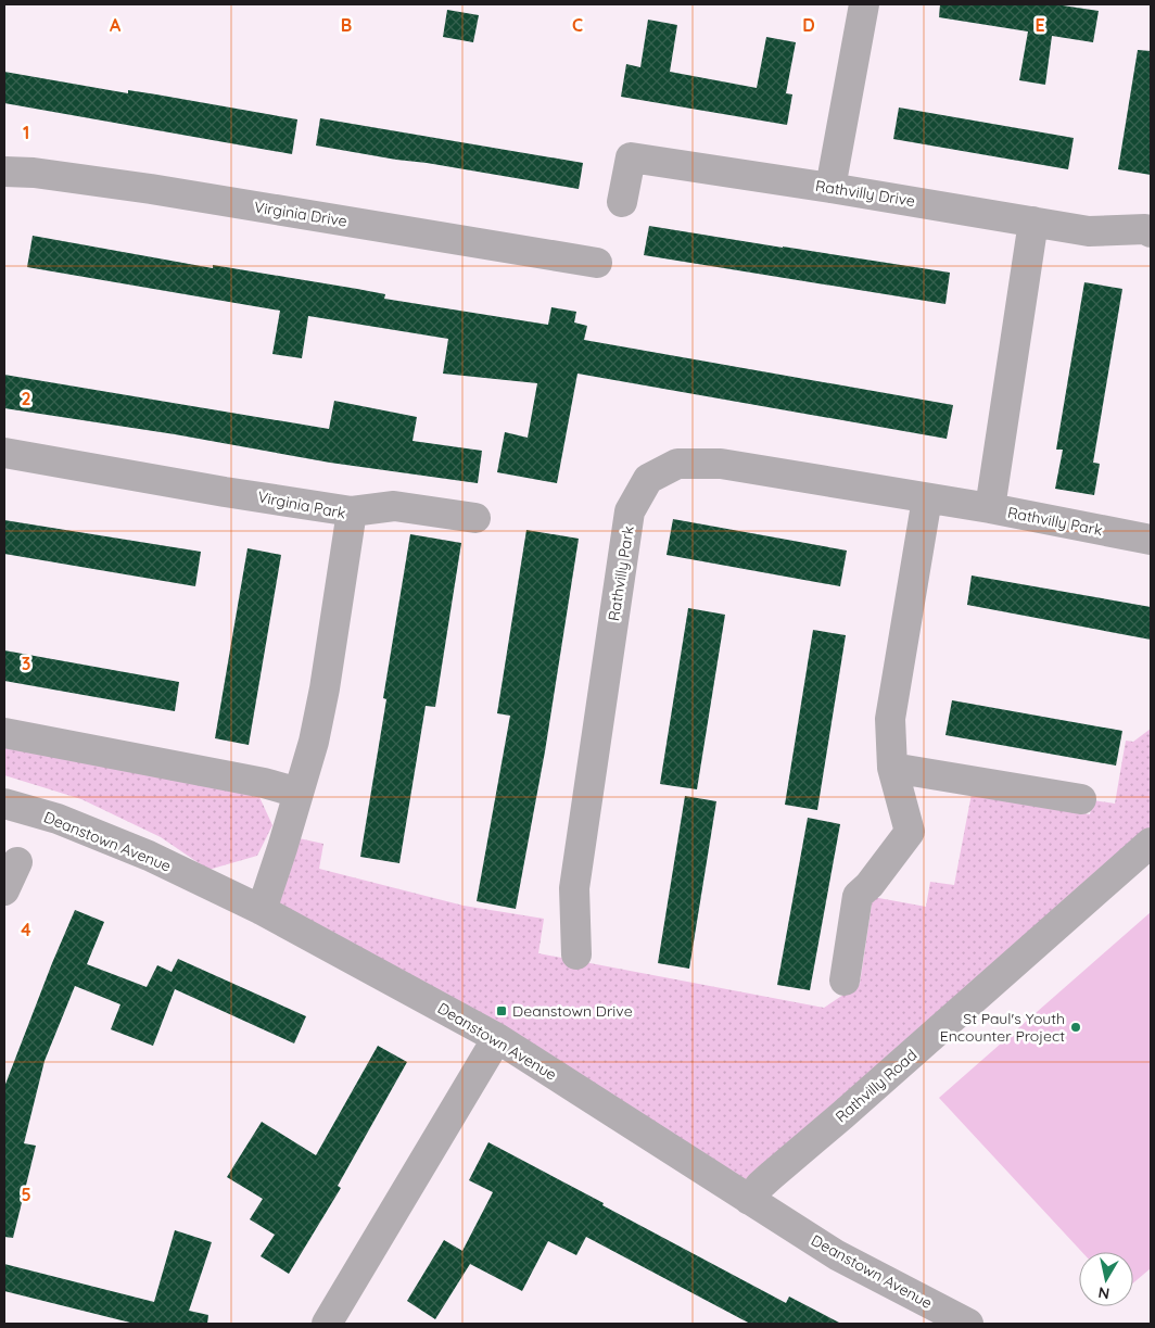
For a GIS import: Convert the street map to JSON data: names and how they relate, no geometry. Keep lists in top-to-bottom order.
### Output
{
  "streets": {
    "street": [
      "Rathvilly Drive",
      "Virginia Drive",
      "Virginia Park",
      "Rathvilly Park",
      "Deanstown Avenue",
      "Rathvilly Road"
    ]
  },
  "crossings": [
    ["Virginia Park", "Deanstown Avenue"],
    ["Deanstown Avenue", "Rathvilly Road"]
  ],
  "places": {
    "transit": ["Deanstown Drive"],
    "other": ["St Paul's Youth Encounter Project"]
  },
  "north": "bottom",
  "grid": {
    "columns": [
      "A",
      "B",
      "C",
      "D",
      "E"
    ],
    "rows": [
      "1",
      "2",
      "3",
      "4",
      "5"
    ]
  }
}
